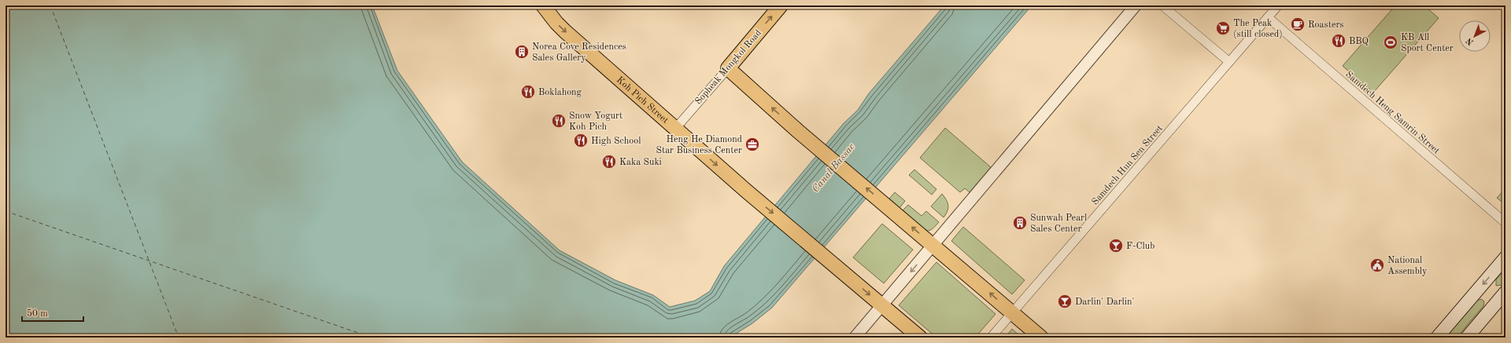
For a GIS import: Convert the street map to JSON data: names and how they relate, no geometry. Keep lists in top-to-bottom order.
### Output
{
  "streets": {
    "main road": ["Sopheak Mongkol Road", "Koh Pich Street"],
    "street": ["Samdech Heng Samrin Street", "Samdech Hun Sen Street"]
  },
  "crossings": [
    ["Sopheak Mongkol Road", "Koh Pich Street"],
    ["Samdech Heng Samrin Street", "Samdech Hun Sen Street"]
  ],
  "one_way": ["Sopheak Mongkol Road"],
  "water": ["Canal Bassac"],
  "places": {
    "cafe": ["Roasters"],
    "supermarket": ["The Peak (still closed)"],
    "restaurant": [
      "BBQ",
      "Boklahong",
      "Snow Yogurt Koh Pich",
      "High School",
      "Kaka Suki"
    ],
    "sports": ["KB All Sport Center"],
    "building": ["Norea Cove Residences Sales Gallery", "Sunwah Pearl Sales Center"],
    "office": ["Heng He Diamond Star Business Center"],
    "bar": ["F-Club", "Darlin' Darlin'"],
    "public building": ["National Assembly"]
  },
  "scale_bar": "50 m",
  "north": "bottom left"
}
